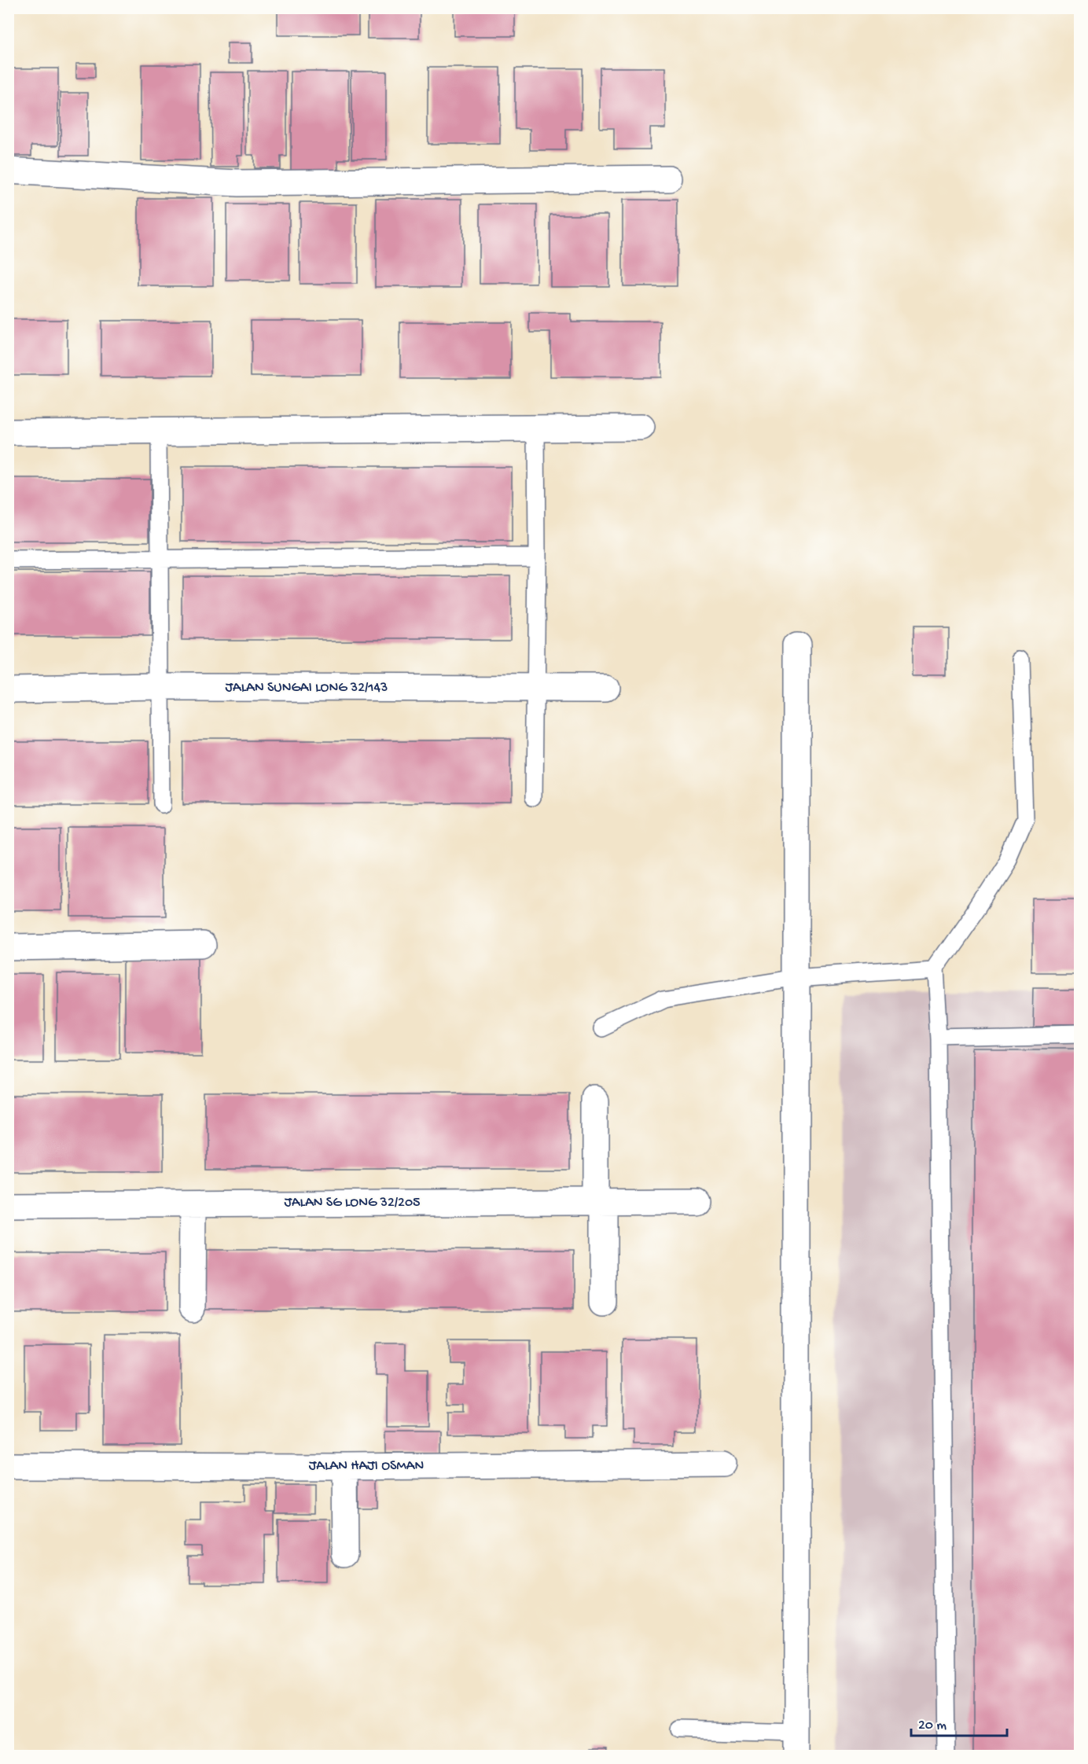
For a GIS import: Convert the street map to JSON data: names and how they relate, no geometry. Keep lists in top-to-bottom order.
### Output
{
  "streets": {
    "street": ["JALAN SUNGAI LONG 32/143", "JALAN SG LONG 32/205", "JALAN HAJI OSMAN"]
  },
  "scale_bar": "20 m"
}
